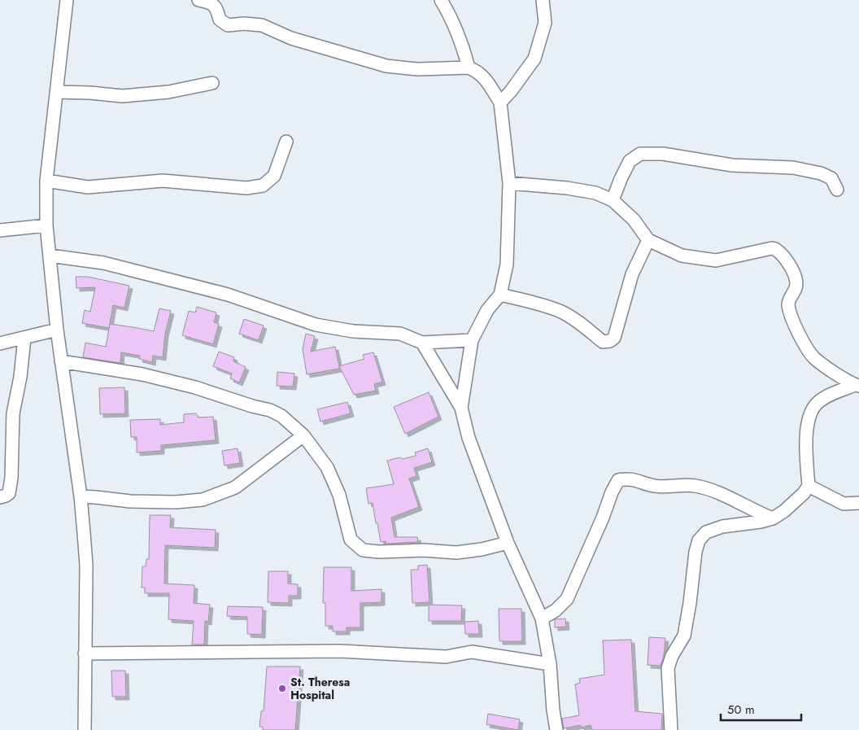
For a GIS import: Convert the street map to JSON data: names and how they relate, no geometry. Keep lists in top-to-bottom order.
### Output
{
  "places": ["St. Theresa Hospital"],
  "scale_bar": "50 m"
}
